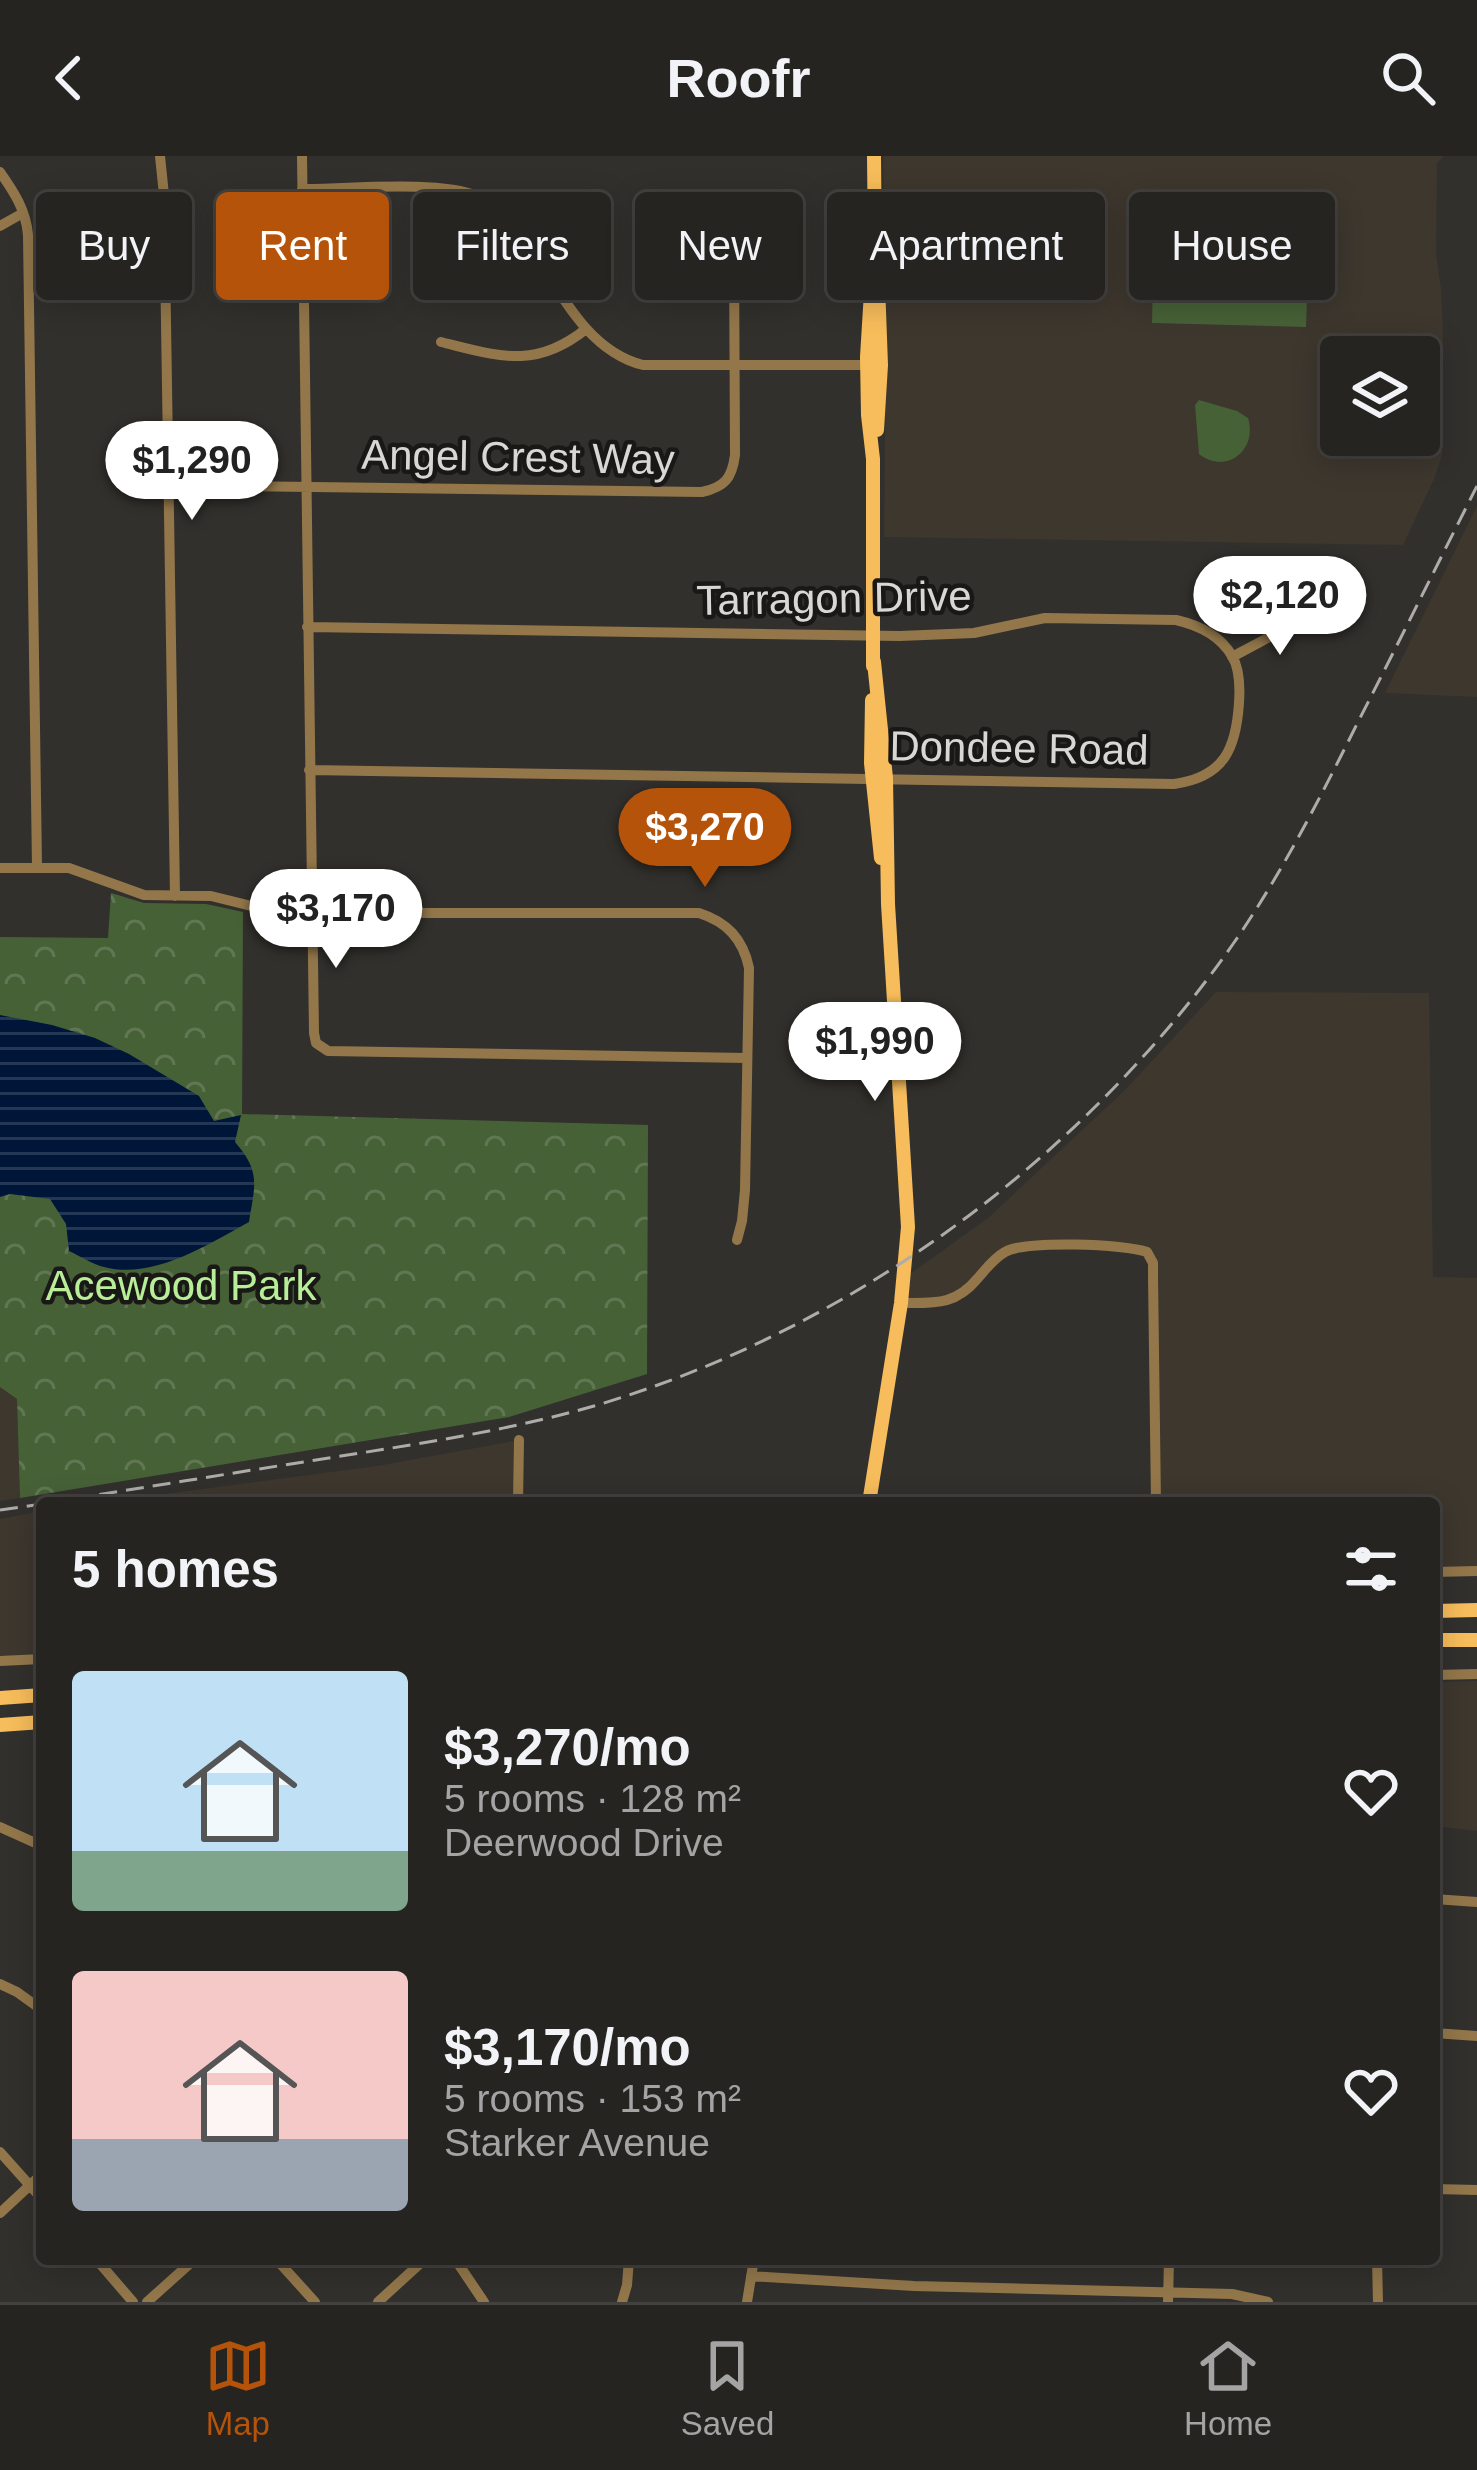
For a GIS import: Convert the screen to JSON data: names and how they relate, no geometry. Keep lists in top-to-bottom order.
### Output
{
  "streets": {
    "street": ["Angel Crest Way", "Tarragon Drive", "Dondee Road"]
  },
  "crossings": [
    ["Tarragon Drive", "Dondee Road"]
  ],
  "parks": ["Acewood Park"],
  "page": {
    "header": "Roofr",
    "chip": [
      "Buy",
      "Rent",
      "Filters",
      "New",
      "Apartment",
      "House"
    ],
    "price": [
      "$1,290",
      "$2,120",
      "$3,270",
      "$3,170",
      "$1,990"
    ],
    "heading": "5 homes",
    "list": [
      {
        "name": "$3,270/mo",
        "note": "5 rooms · 128 m² · Deerwood Drive"
      },
      {
        "name": "$3,170/mo",
        "note": "5 rooms · 153 m² · Starker Avenue"
      }
    ],
    "tabs": ["Map", "Saved", "Home"]
  }
}
